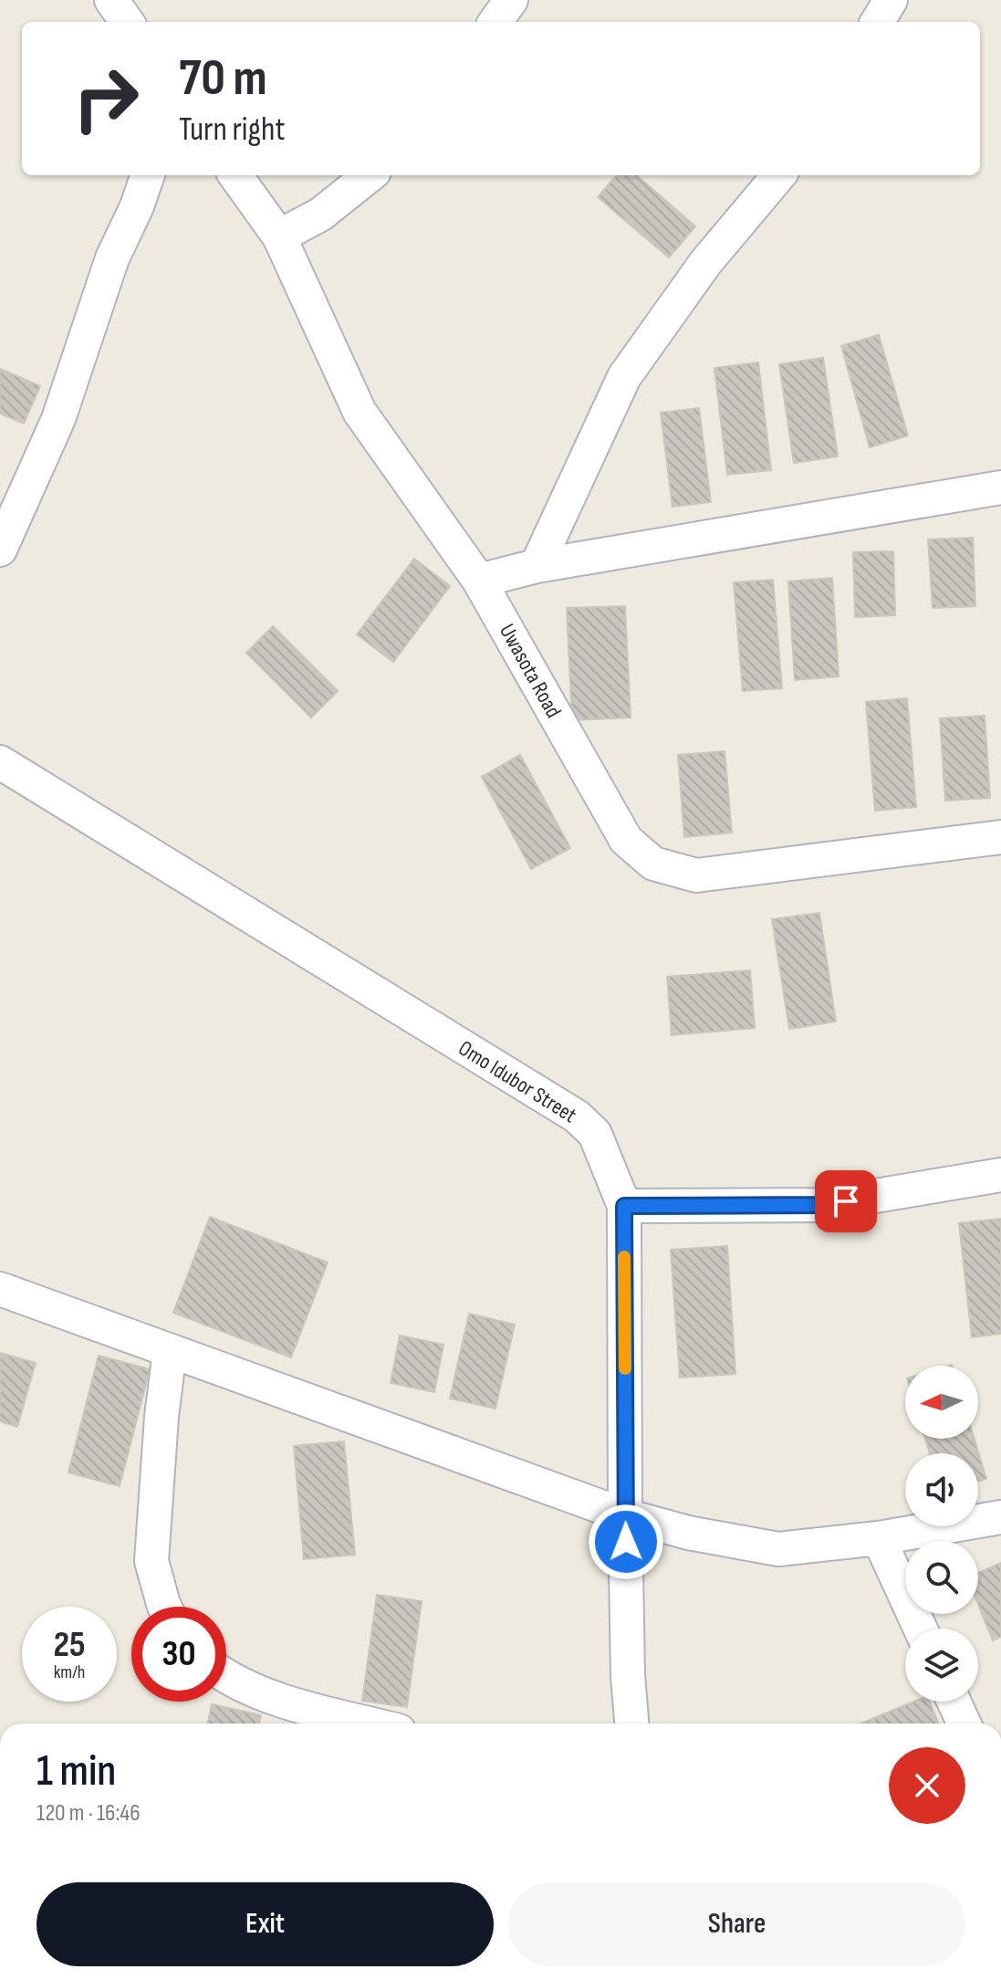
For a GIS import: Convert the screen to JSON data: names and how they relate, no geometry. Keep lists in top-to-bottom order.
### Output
{
  "streets": {
    "street": ["Uwasota Road", "Omo Idubor Street"]
  },
  "north": "left",
  "page": {
    "turn": ["70 m", "Turn right"],
    "speed": "25 km/h",
    "limit": "30",
    "heading": ["1 min", "120 m · 16:46"],
    "buttons": ["Exit", "Share"]
  }
}
